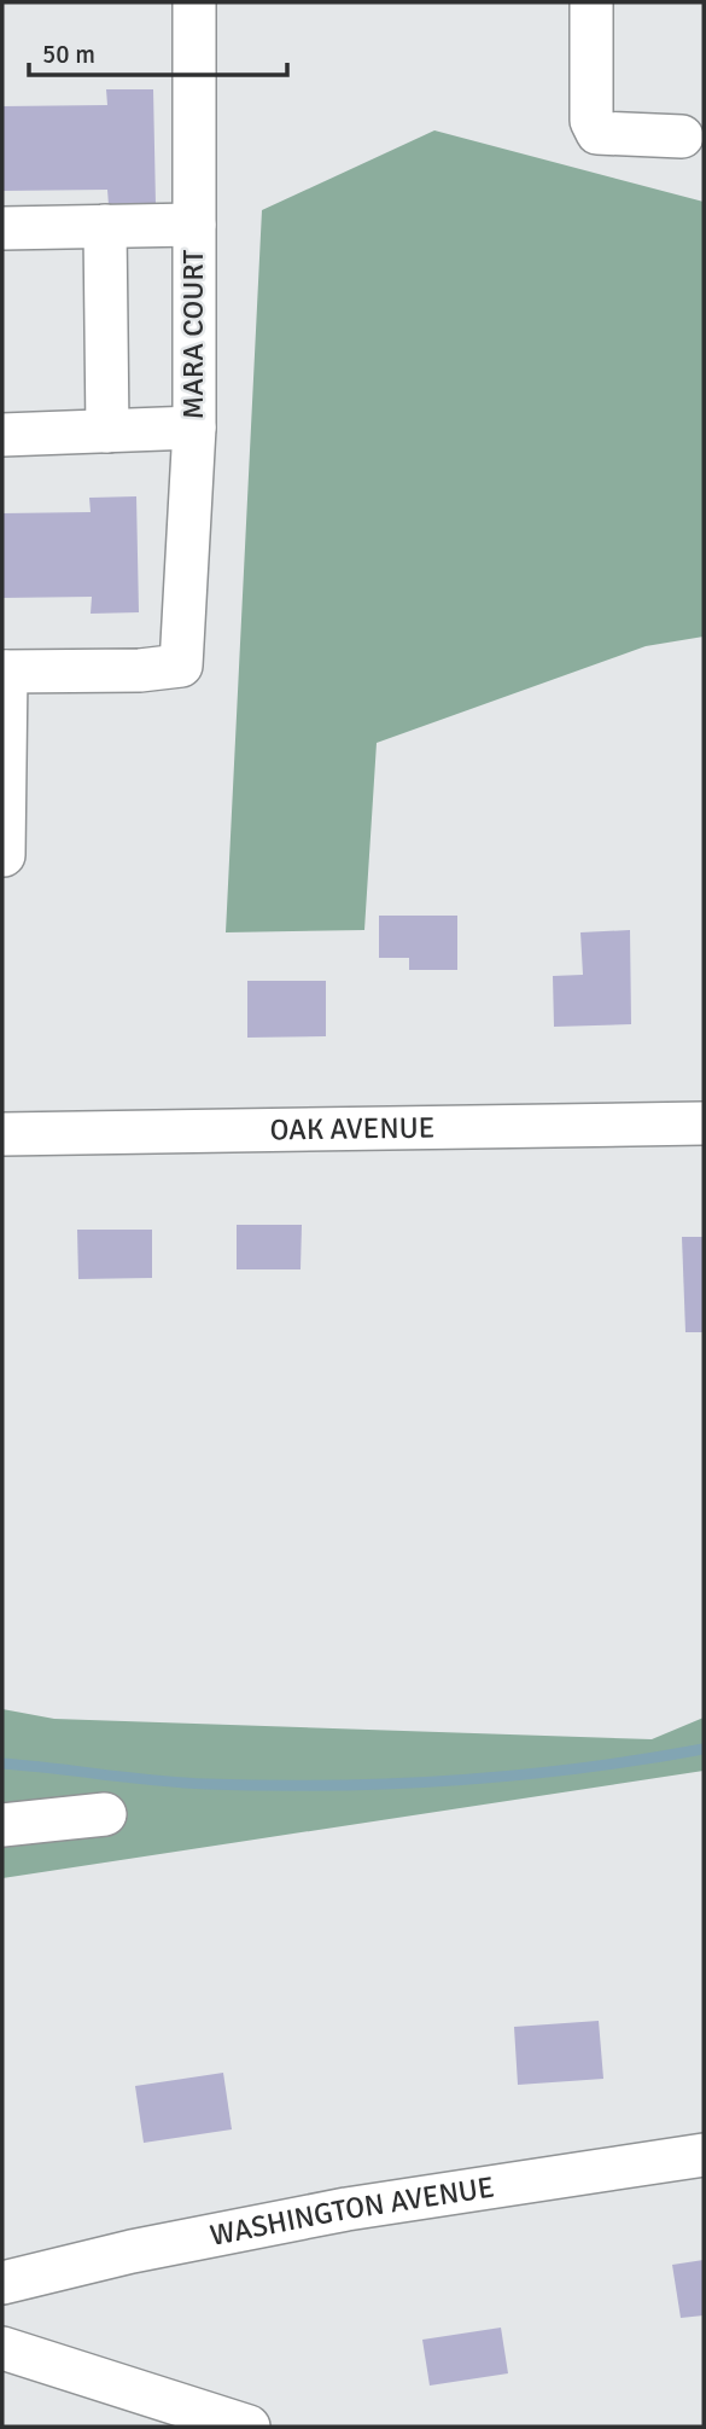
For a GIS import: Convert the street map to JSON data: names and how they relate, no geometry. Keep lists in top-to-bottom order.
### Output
{
  "streets": {
    "street": ["MARA COURT", "OAK AVENUE", "WASHINGTON AVENUE"]
  },
  "scale_bar": "50 m"
}
